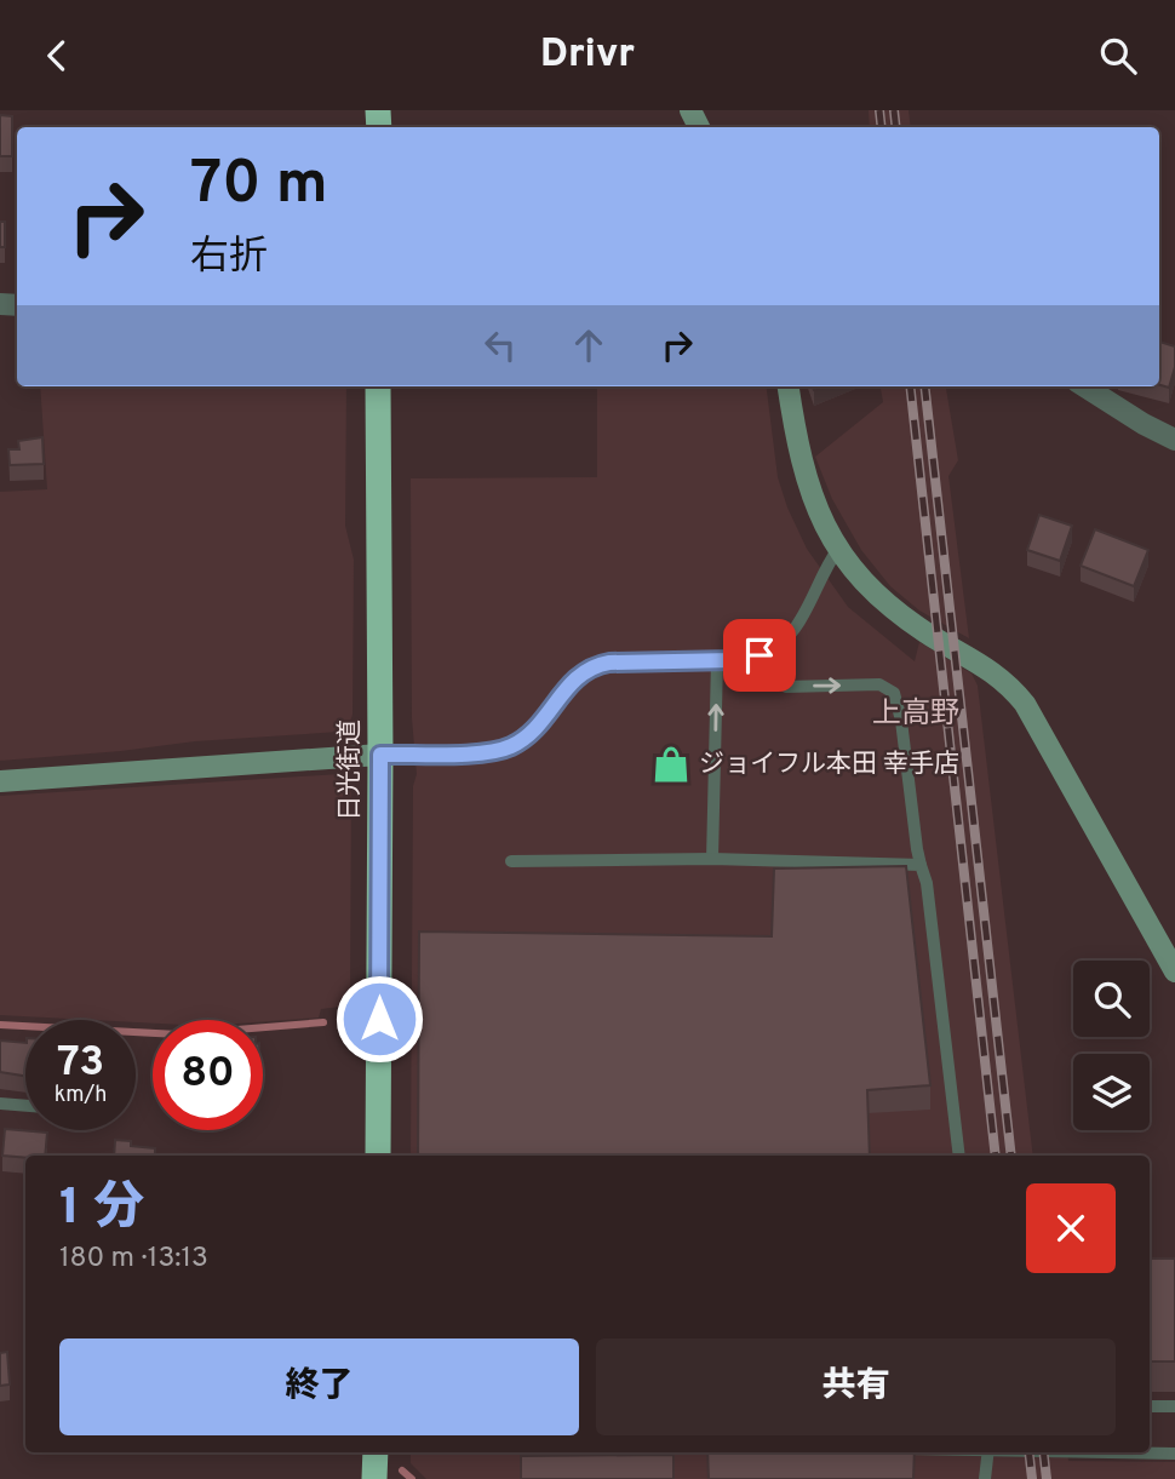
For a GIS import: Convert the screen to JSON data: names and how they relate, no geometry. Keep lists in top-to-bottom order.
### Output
{
  "streets": {
    "highway": ["日光街道"]
  },
  "districts": ["上高野"],
  "places": {
    "shop": ["ジョイフル本田 幸手店"]
  },
  "page": {
    "header": "Drivr",
    "turn": ["70 m", "右折"],
    "speed": "73 km/h",
    "limit": "80",
    "heading": ["1 分", "180 m · 13:13"],
    "buttons": ["終了", "共有"]
  }
}
